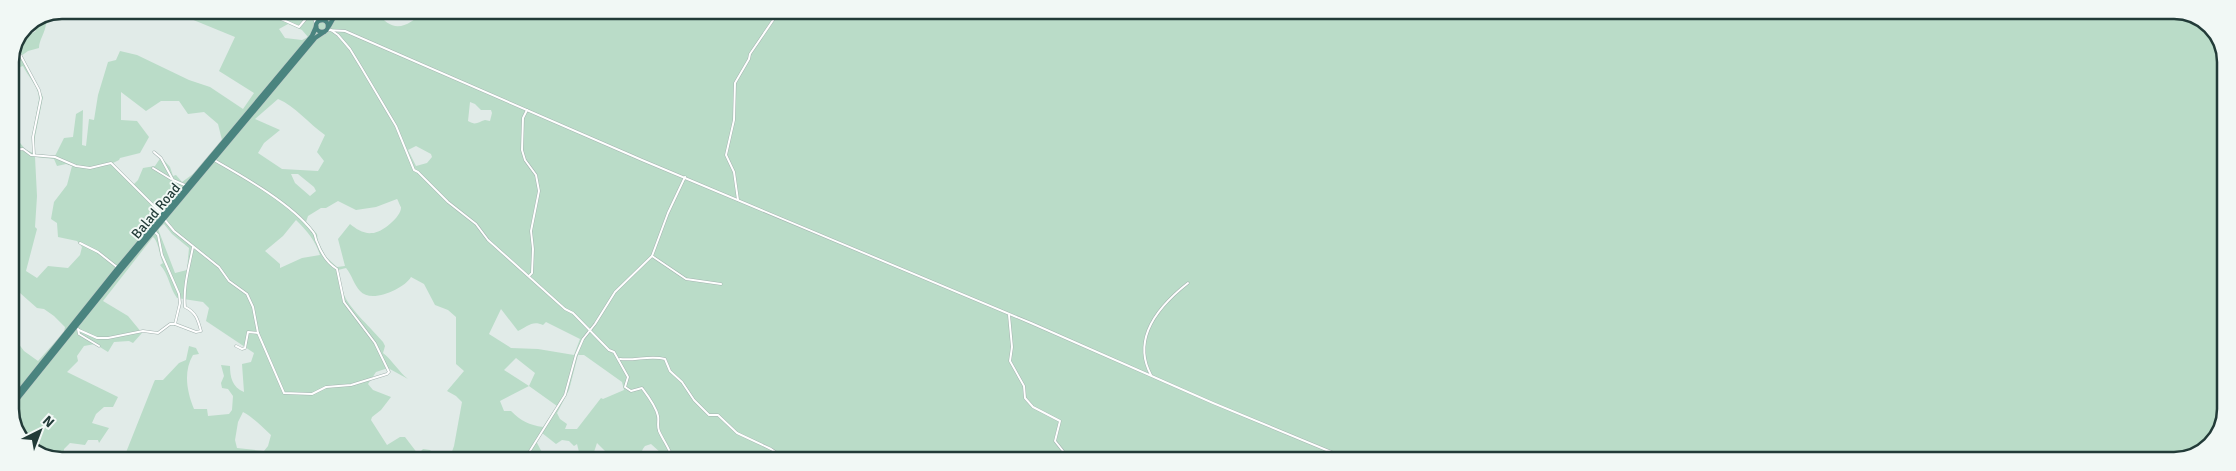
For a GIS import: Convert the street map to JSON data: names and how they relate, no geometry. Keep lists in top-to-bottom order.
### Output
{
  "streets": {
    "highway": ["Balad Road"]
  },
  "north": "top right"
}
